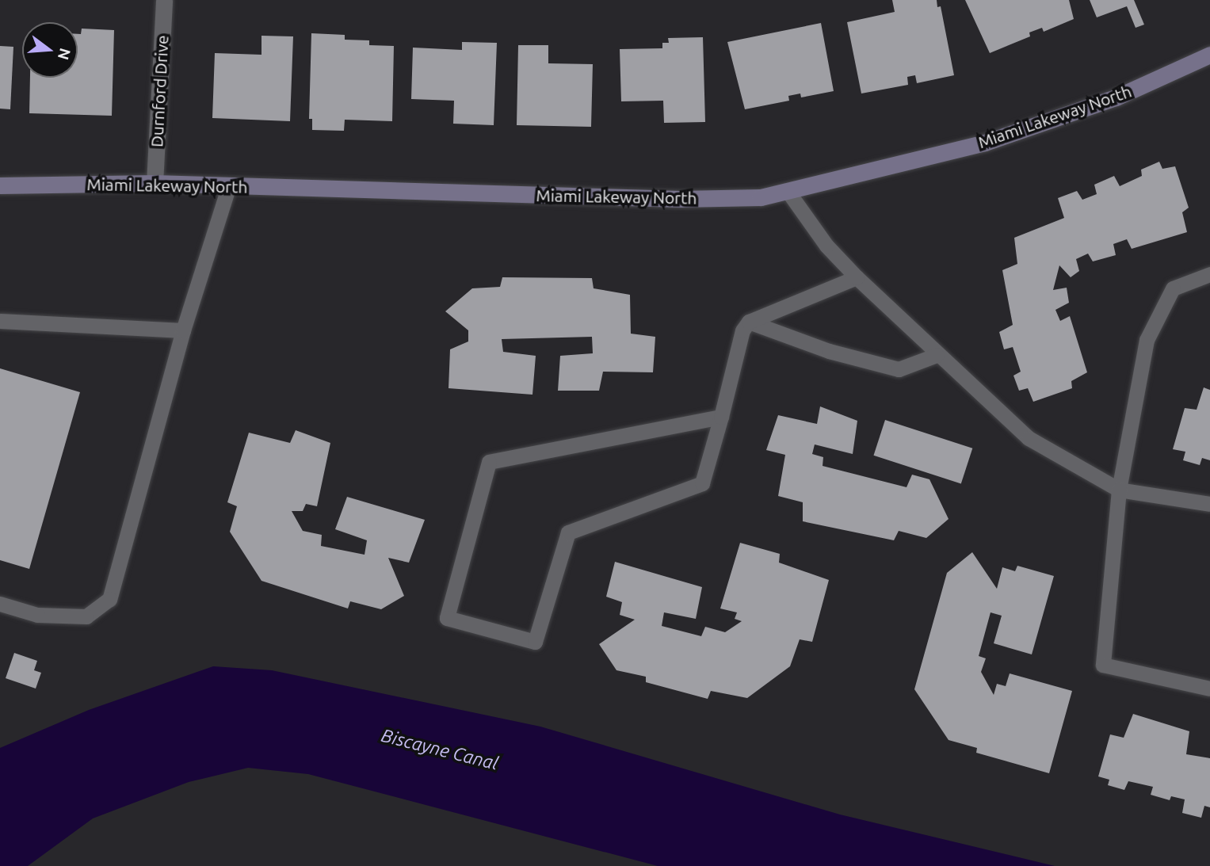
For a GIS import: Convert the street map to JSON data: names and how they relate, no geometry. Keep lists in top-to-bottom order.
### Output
{
  "streets": {
    "street": ["Durnford Drive", "Miami Lakeway North"]
  },
  "crossings": [
    ["Durnford Drive", "Miami Lakeway North"]
  ],
  "water": ["Biscayne Canal"],
  "north": "right"
}
